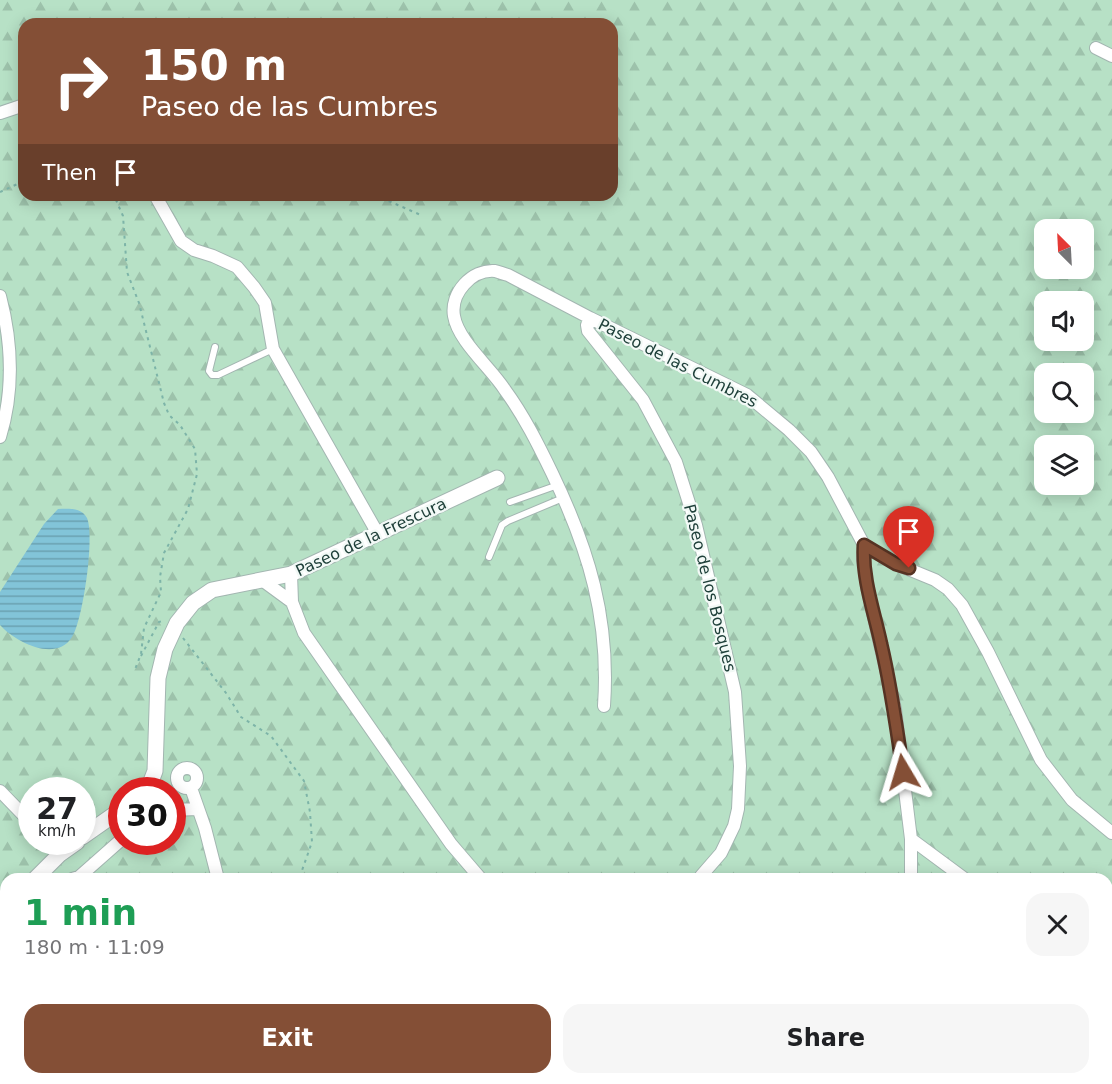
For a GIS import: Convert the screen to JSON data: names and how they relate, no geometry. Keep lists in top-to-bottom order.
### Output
{
  "streets": {
    "street": ["Paseo de las Cumbres", "Paseo de la Frescura", "Paseo de los Bosques"]
  },
  "crossings": [
    ["Paseo de las Cumbres", "Paseo de los Bosques"]
  ],
  "north": "top left",
  "page": {
    "turn": ["150 m", "Paseo de las Cumbres"],
    "then": "Then",
    "speed": "27 km/h",
    "limit": "30",
    "heading": ["1 min", "180 m · 11:09"],
    "buttons": ["Exit", "Share"]
  }
}
